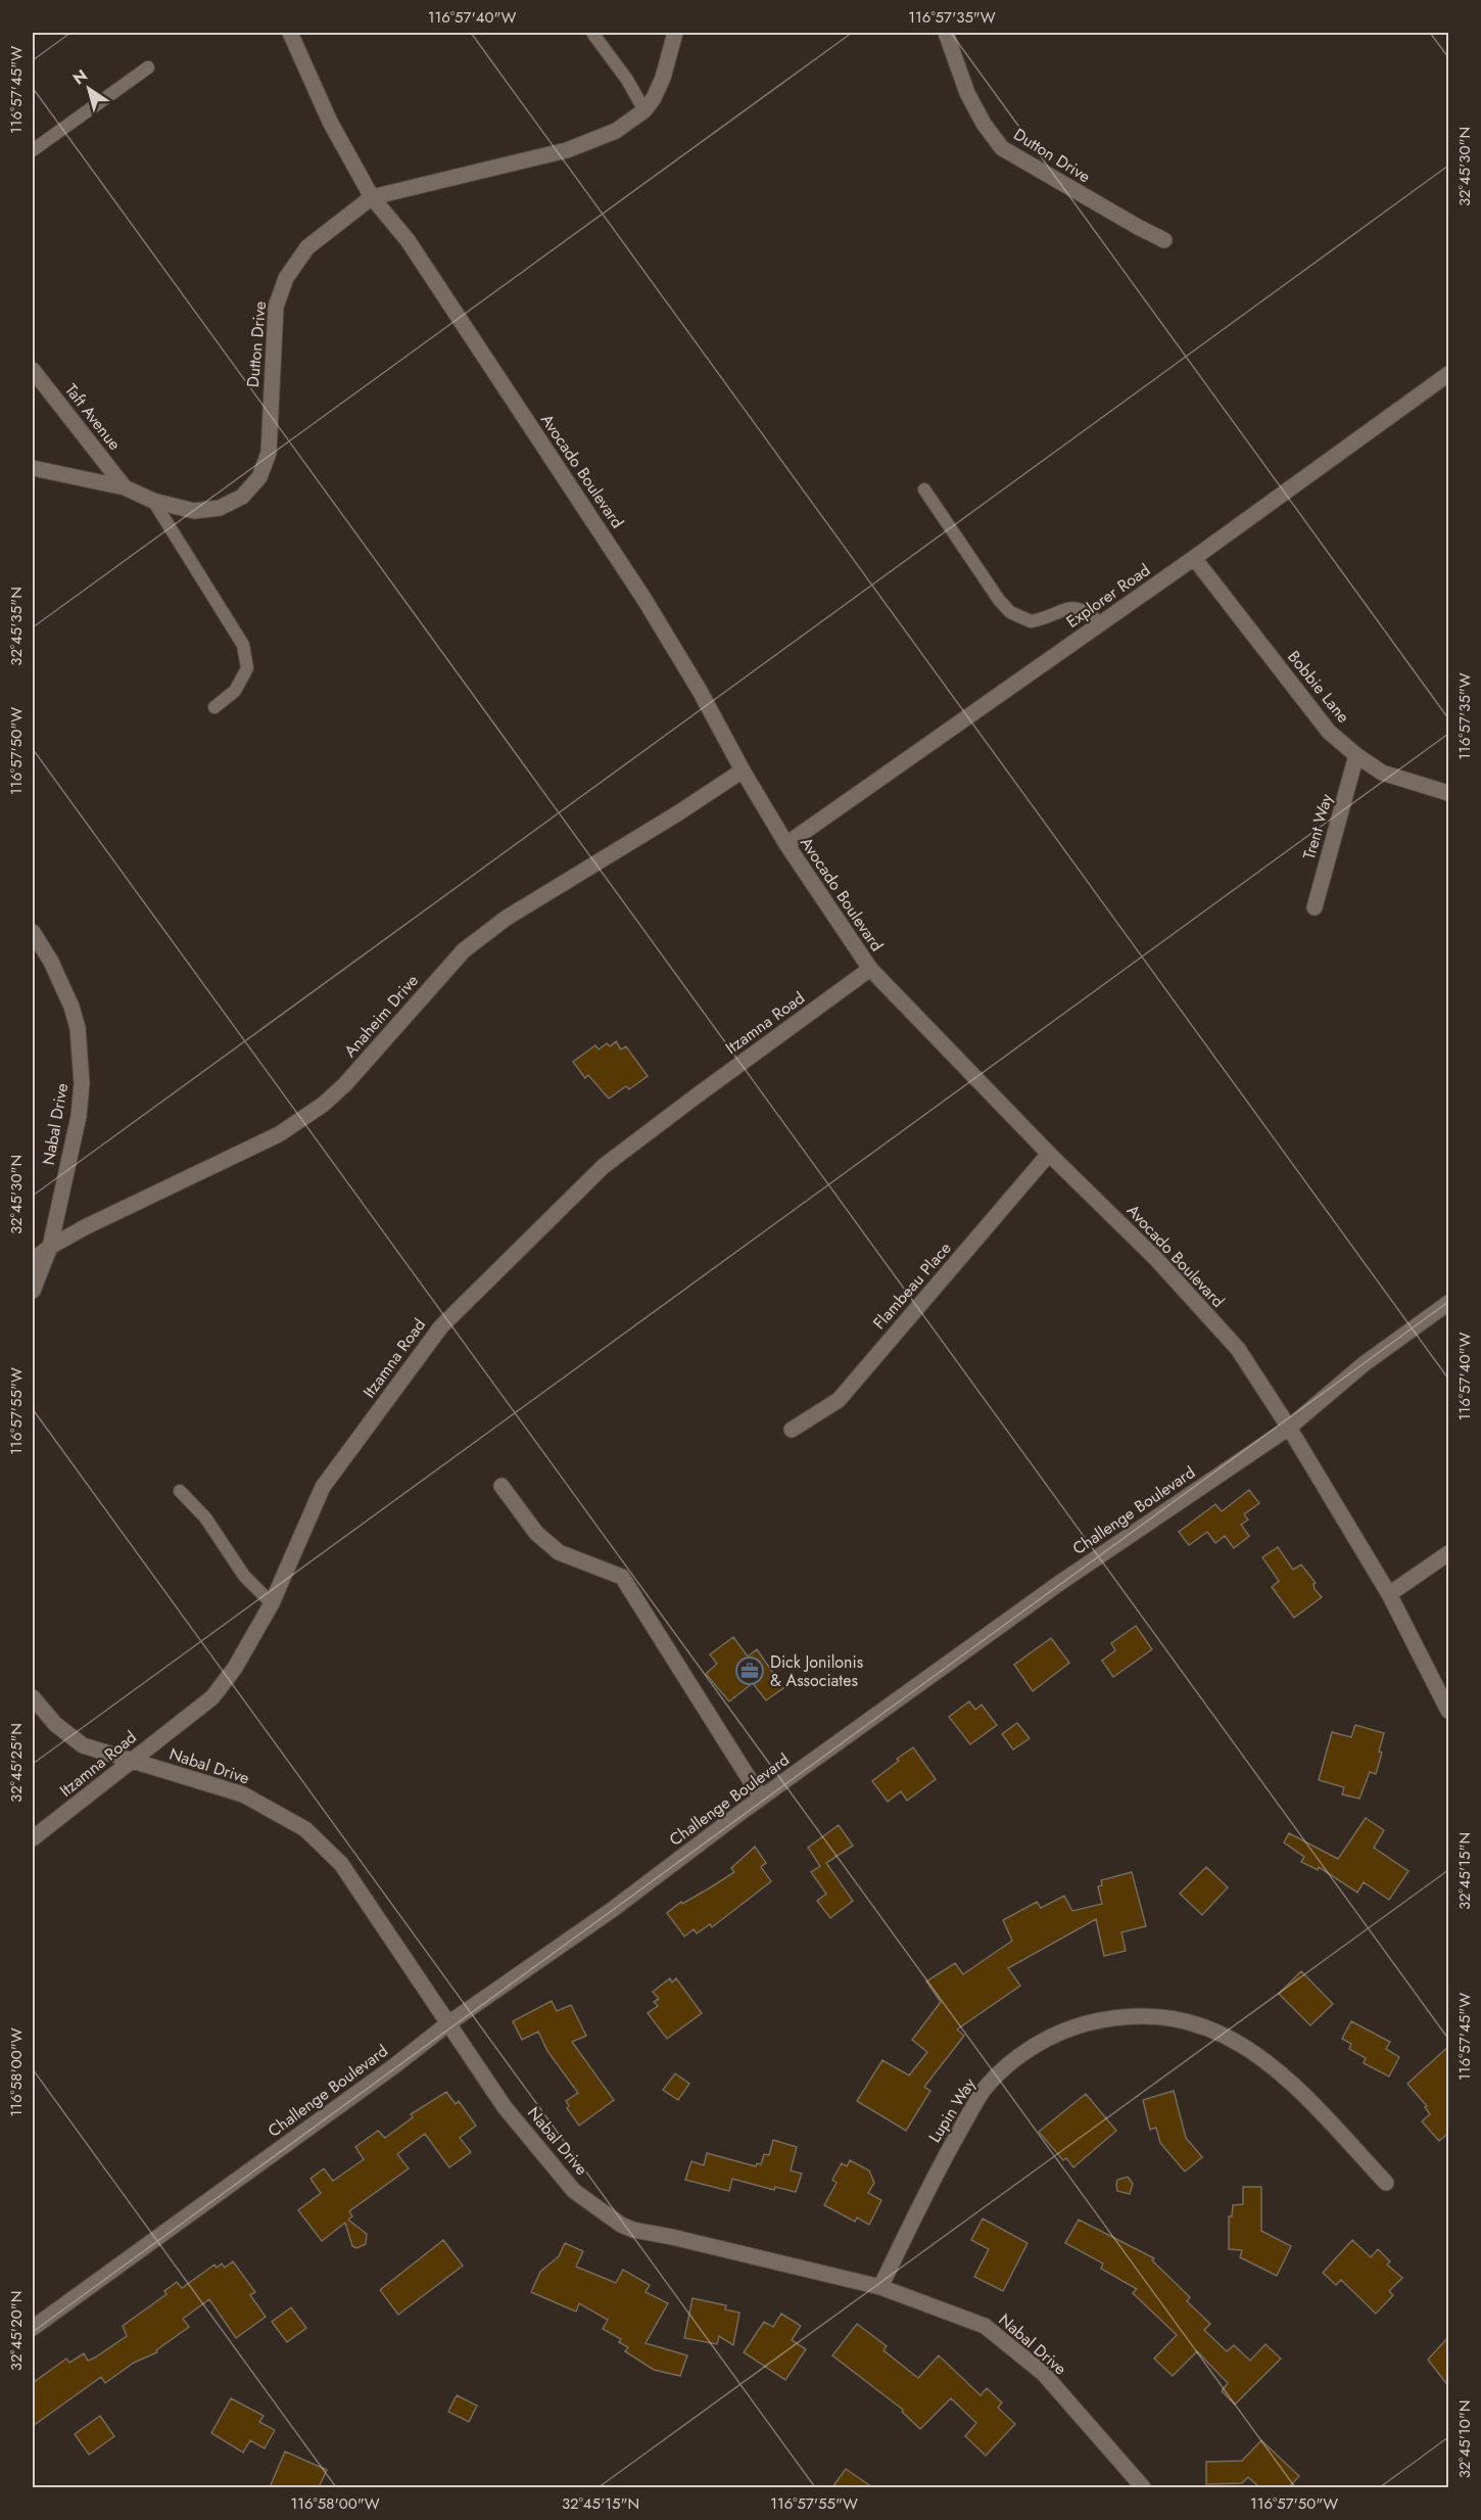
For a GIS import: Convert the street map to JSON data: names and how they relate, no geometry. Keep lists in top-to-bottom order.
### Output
{
  "streets": {
    "street": [
      "Dutton Drive",
      "Taft Avenue",
      "Avocado Boulevard",
      "Explorer Road",
      "Bobbie Lane",
      "Trent Way",
      "Anaheim Drive",
      "Itzamna Road",
      "Nabal Drive",
      "Flambeau Place",
      "Challenge Boulevard",
      "Lupin Way"
    ]
  },
  "crossings": [
    ["Dutton Drive", "Taft Avenue"],
    ["Dutton Drive", "Avocado Boulevard"],
    ["Avocado Boulevard", "Explorer Road"],
    ["Avocado Boulevard", "Anaheim Drive"],
    ["Avocado Boulevard", "Itzamna Road"],
    ["Avocado Boulevard", "Flambeau Place"],
    ["Avocado Boulevard", "Challenge Boulevard"],
    ["Explorer Road", "Bobbie Lane"],
    ["Bobbie Lane", "Trent Way"],
    ["Anaheim Drive", "Nabal Drive"],
    ["Itzamna Road", "Nabal Drive"],
    ["Nabal Drive", "Challenge Boulevard"],
    ["Nabal Drive", "Lupin Way"]
  ],
  "places": {
    "office": ["Dick Jonilonis & Associates"]
  },
  "north": "top left",
  "coordinates": [
    "116°57'40\"W",
    "116°57'35\"W",
    "116°57'45\"W",
    "32°45'30\"N",
    "32°45'35\"N",
    "116°57'50\"W",
    "116°57'55\"W",
    "32°45'25\"N",
    "32°45'15\"N",
    "116°58'00\"W",
    "32°45'20\"N",
    "32°45'10\"N"
  ]
}
